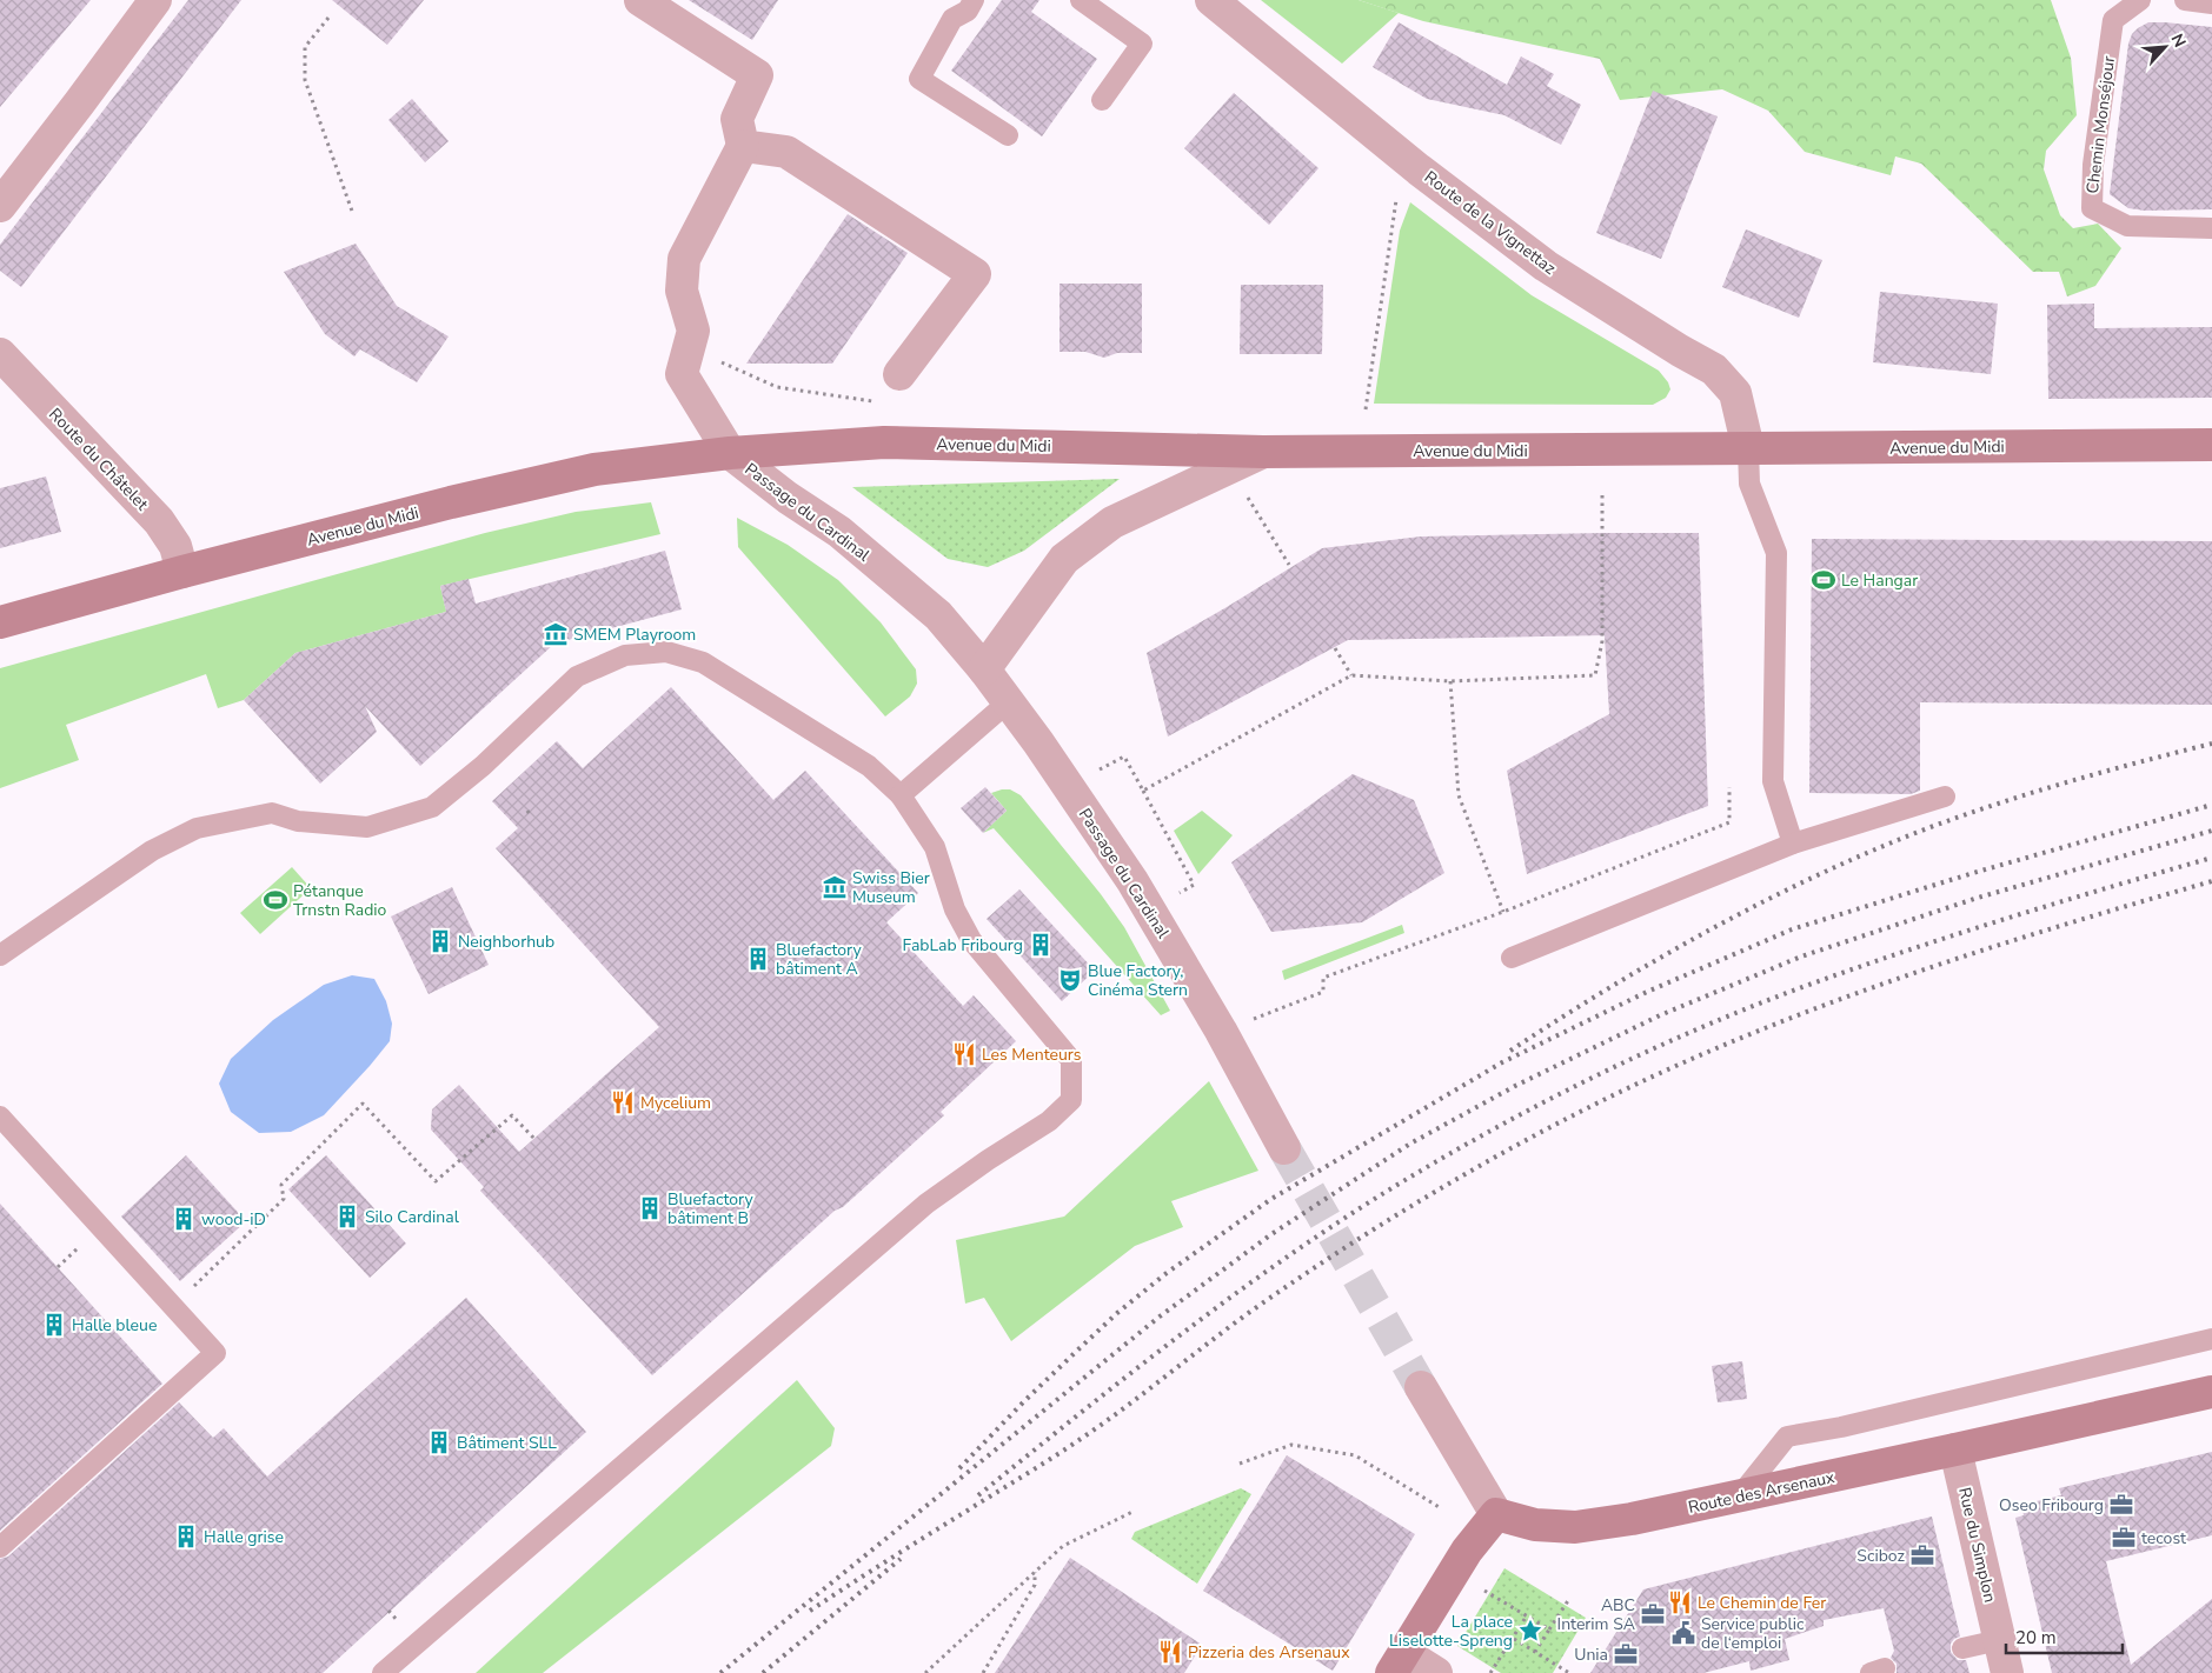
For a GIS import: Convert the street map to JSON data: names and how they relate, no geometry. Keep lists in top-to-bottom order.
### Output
{
  "streets": {
    "main road": ["Avenue du Midi", "Route des Arsenaux"],
    "street": [
      "Route de la Vignettaz",
      "Route du Châtelet",
      "Passage du Cardinal",
      "Rue du Simplon"
    ],
    "lane": ["Chemin Monséjour"]
  },
  "crossings": [
    ["Route de la Vignettaz", "Avenue du Midi"],
    ["Avenue du Midi", "Route du Châtelet"],
    ["Avenue du Midi", "Passage du Cardinal"],
    ["Route des Arsenaux", "Rue du Simplon"]
  ],
  "places": {
    "sports": ["Le Hangar", "Pétanque Trnstn Radio"],
    "museum": ["SMEM Playroom", "Swiss Bier Museum"],
    "building": [
      "Neighborhub",
      "FabLab Fribourg",
      "Bluefactory bâtiment A",
      "Bluefactory bâtiment B",
      "Silo Cardinal",
      "wood-iD",
      "Halle bleue",
      "Bâtiment SLL",
      "Halle grise"
    ],
    "theatre": ["Blue Factory, Cinéma Stern"],
    "restaurant": [
      "Les Menteurs",
      "Mycelium",
      "Le Chemin de Fer",
      "Pizzeria des Arsenaux"
    ],
    "office": [
      "Oseo Fribourg",
      "tecost",
      "Sciboz",
      "ABC Interim SA",
      "Unia"
    ],
    "place": ["La place Liselotte-Spreng"],
    "public building": ["Service public de l‘emploi"]
  },
  "scale_bar": "20 m",
  "north": "top right"
}
